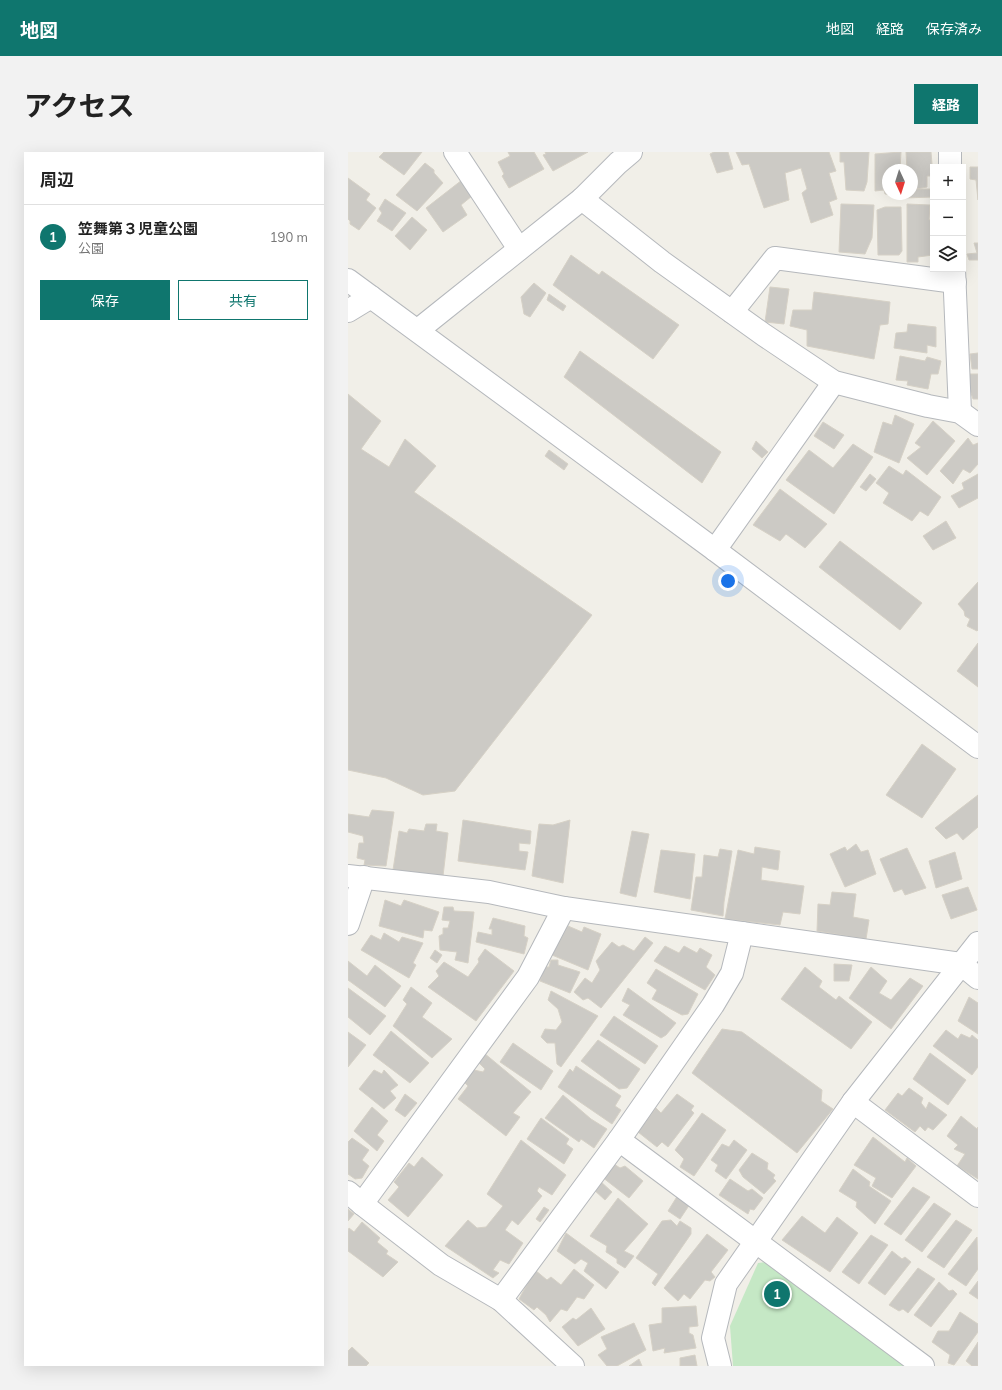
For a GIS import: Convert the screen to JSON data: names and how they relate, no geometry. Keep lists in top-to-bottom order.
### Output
{
  "north": "bottom",
  "page": {
    "header": "地図",
    "nav": ["地図", "経路", "保存済み"],
    "title": "アクセス",
    "buttons": [
      "経路",
      ["保存", "共有"]
    ],
    "heading": "周辺",
    "map_buttons": ["+", "−"],
    "list": [
      {
        "mark": "1",
        "name": "笠舞第３児童公園",
        "note": "公園",
        "value": "190 m"
      }
    ],
    "pins": "1"
  }
}
